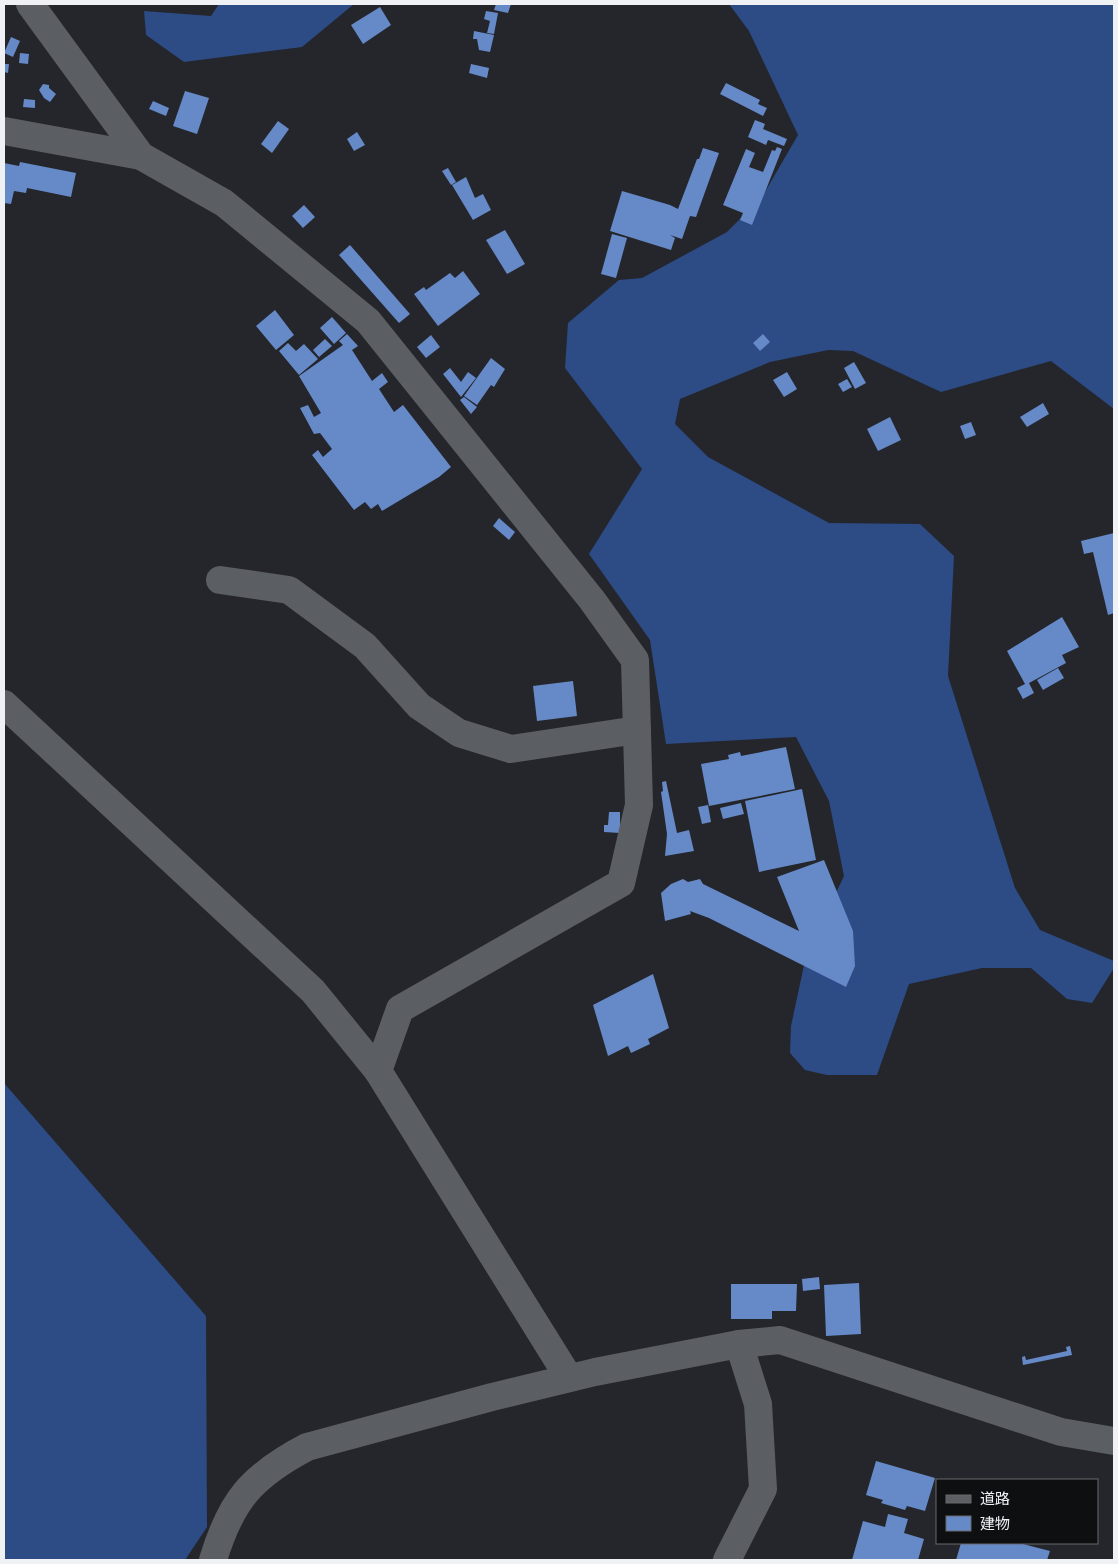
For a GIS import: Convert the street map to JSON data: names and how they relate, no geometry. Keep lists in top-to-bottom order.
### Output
{
  "legend": ["道路", "建物"]
}
